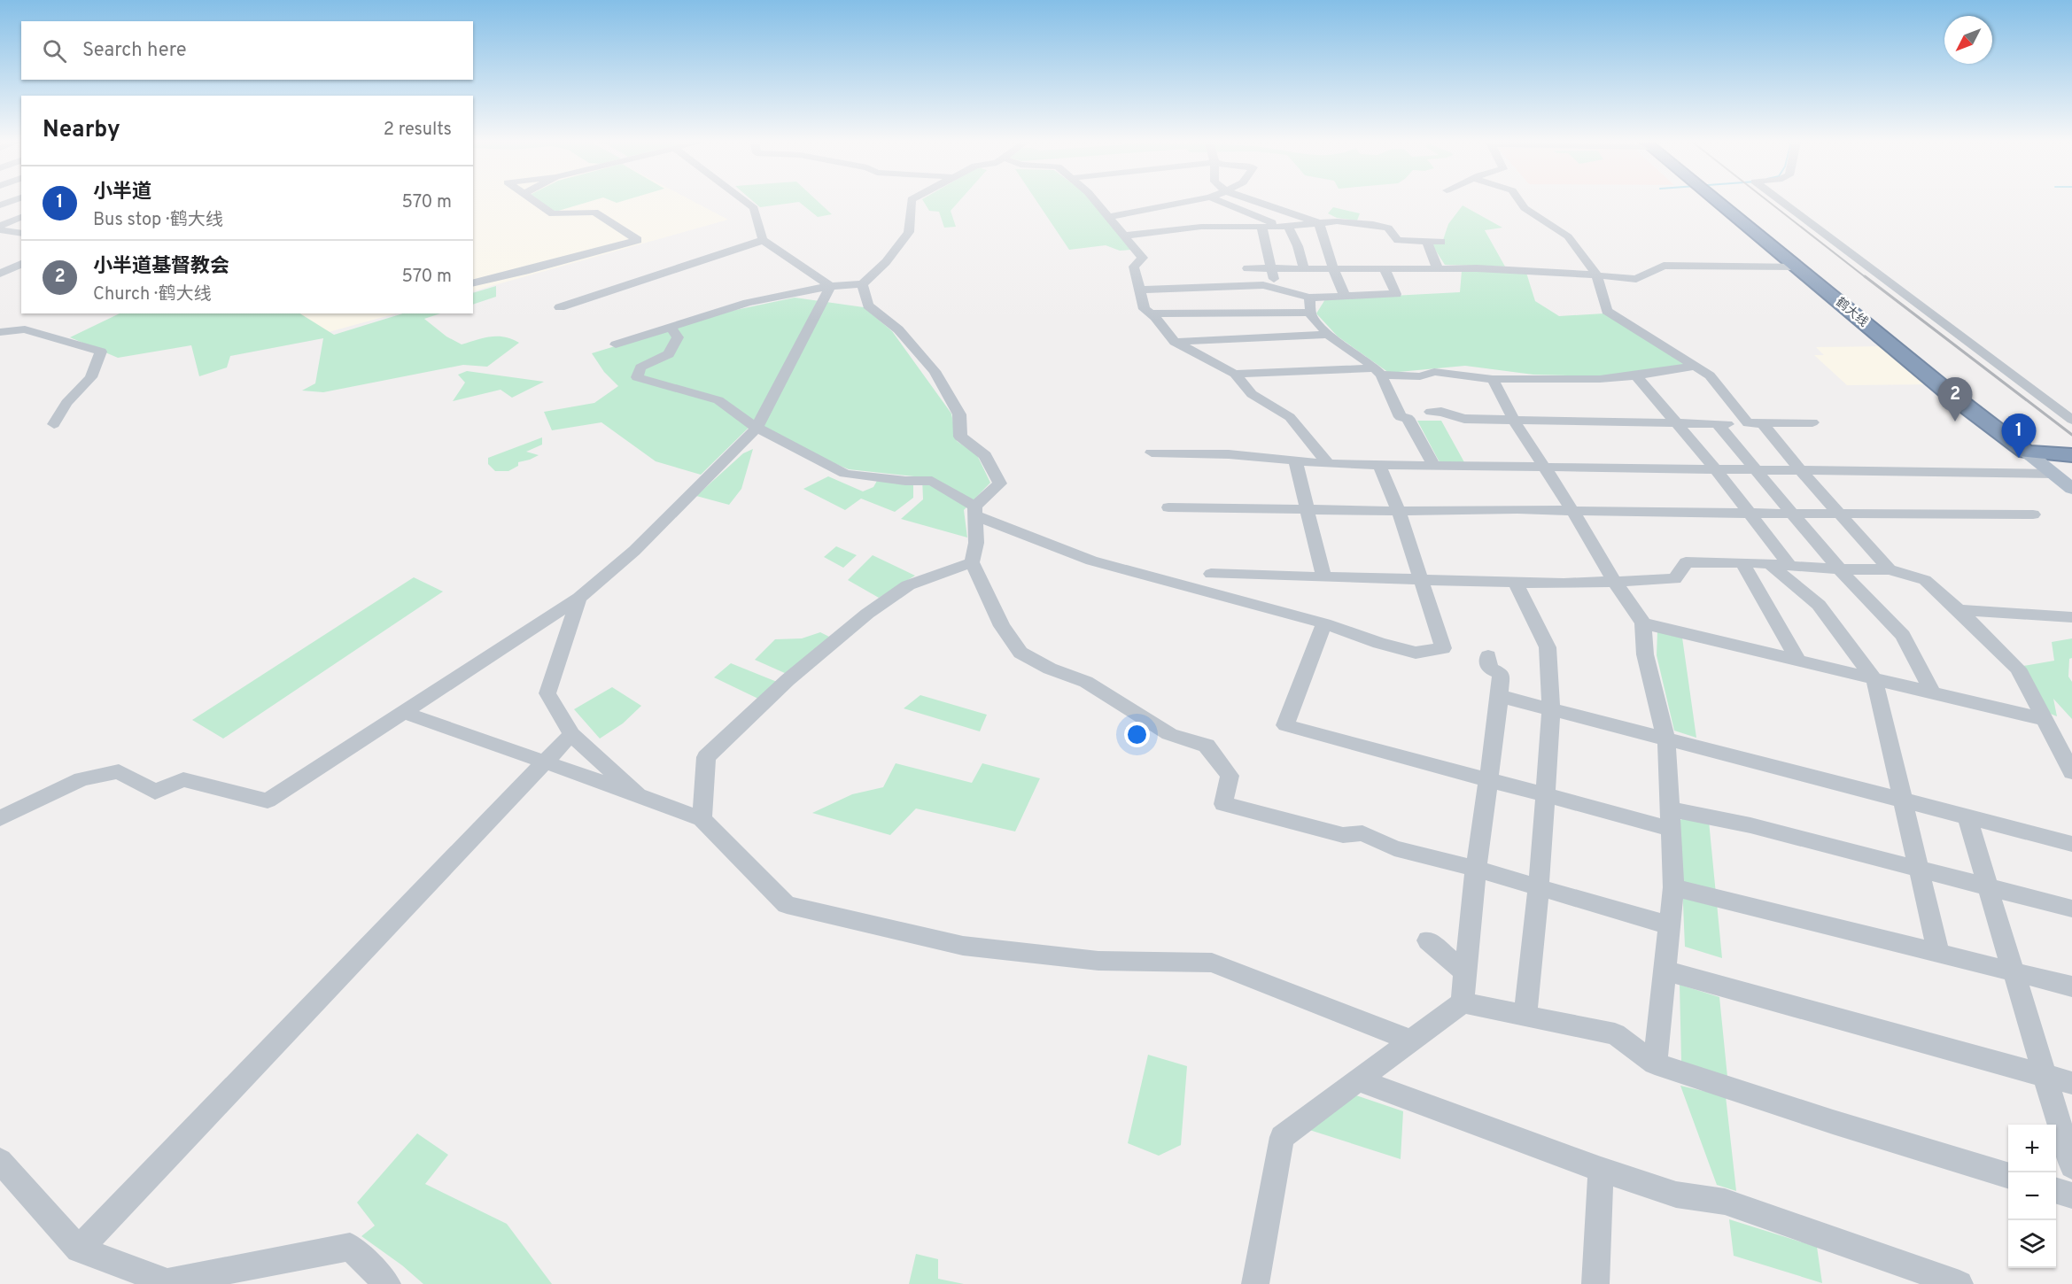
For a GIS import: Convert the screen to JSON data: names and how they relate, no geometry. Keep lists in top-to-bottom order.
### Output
{
  "streets": {
    "highway": ["鹤大线"]
  },
  "north": "bottom left",
  "page": {
    "search": "Search here",
    "heading": ["Nearby", "2 results"],
    "list": [
      {
        "mark": "1",
        "name": "小半道",
        "note": "Bus stop · 鹤大线",
        "value": "570 m"
      },
      {
        "mark": "2",
        "name": "小半道基督教会",
        "note": "Church · 鹤大线",
        "value": "570 m"
      }
    ],
    "pins": ["2", "1"],
    "map_buttons": ["+", "−"]
  }
}
